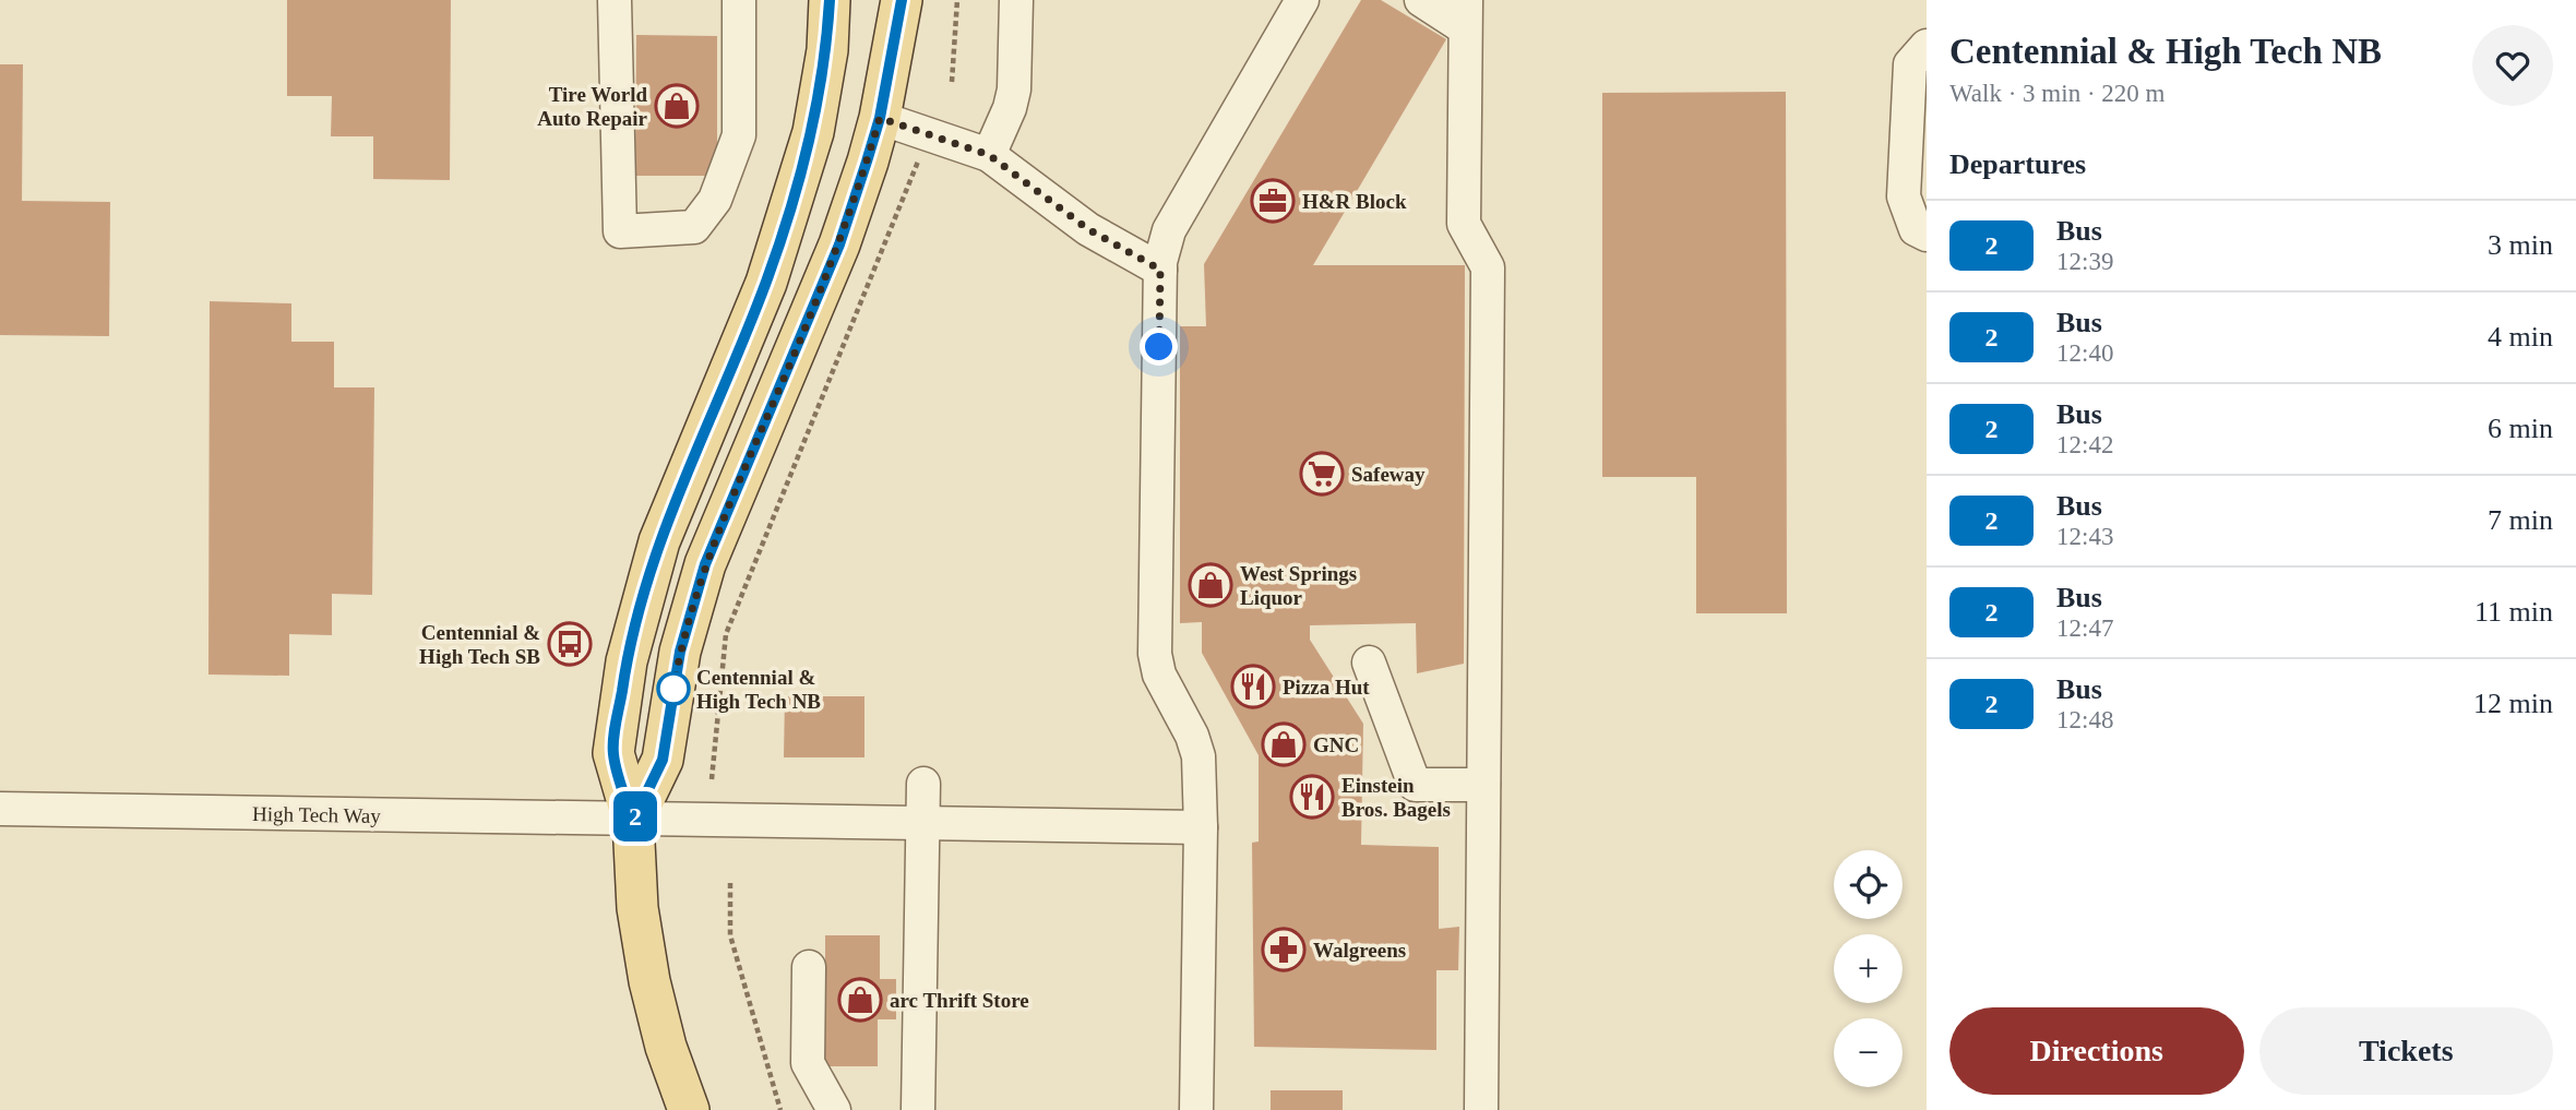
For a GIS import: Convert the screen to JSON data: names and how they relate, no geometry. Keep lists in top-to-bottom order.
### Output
{
  "streets": {
    "street": ["High Tech Way"]
  },
  "places": {
    "shop": [
      "Tire World Auto Repair",
      "West Springs Liquor",
      "GNC",
      "arc Thrift Store"
    ],
    "office": ["H&R Block"],
    "supermarket": ["Safeway"],
    "bus stop": ["Centennial & High Tech SB"],
    "restaurant": ["Pizza Hut", "Einstein Bros. Bagels"],
    "other": ["Centennial & High Tech NB"],
    "pharmacy": ["Walgreens"]
  },
  "lines": ["bus line 2"],
  "page": {
    "on_map": "2",
    "heading": [
      ["Centennial & High Tech NB", "Walk · 3 min · 220 m"],
      "Departures"
    ],
    "list": [
      {
        "mark": "2",
        "name": "Bus",
        "note": "12:39",
        "value": "3 min"
      },
      {
        "mark": "2",
        "name": "Bus",
        "note": "12:40",
        "value": "4 min"
      },
      {
        "mark": "2",
        "name": "Bus",
        "note": "12:42",
        "value": "6 min"
      },
      {
        "mark": "2",
        "name": "Bus",
        "note": "12:43",
        "value": "7 min"
      },
      {
        "mark": "2",
        "name": "Bus",
        "note": "12:47",
        "value": "11 min"
      },
      {
        "mark": "2",
        "name": "Bus",
        "note": "12:48",
        "value": "12 min"
      }
    ],
    "map_buttons": ["+", "−"],
    "buttons": ["Directions", "Tickets"]
  }
}
